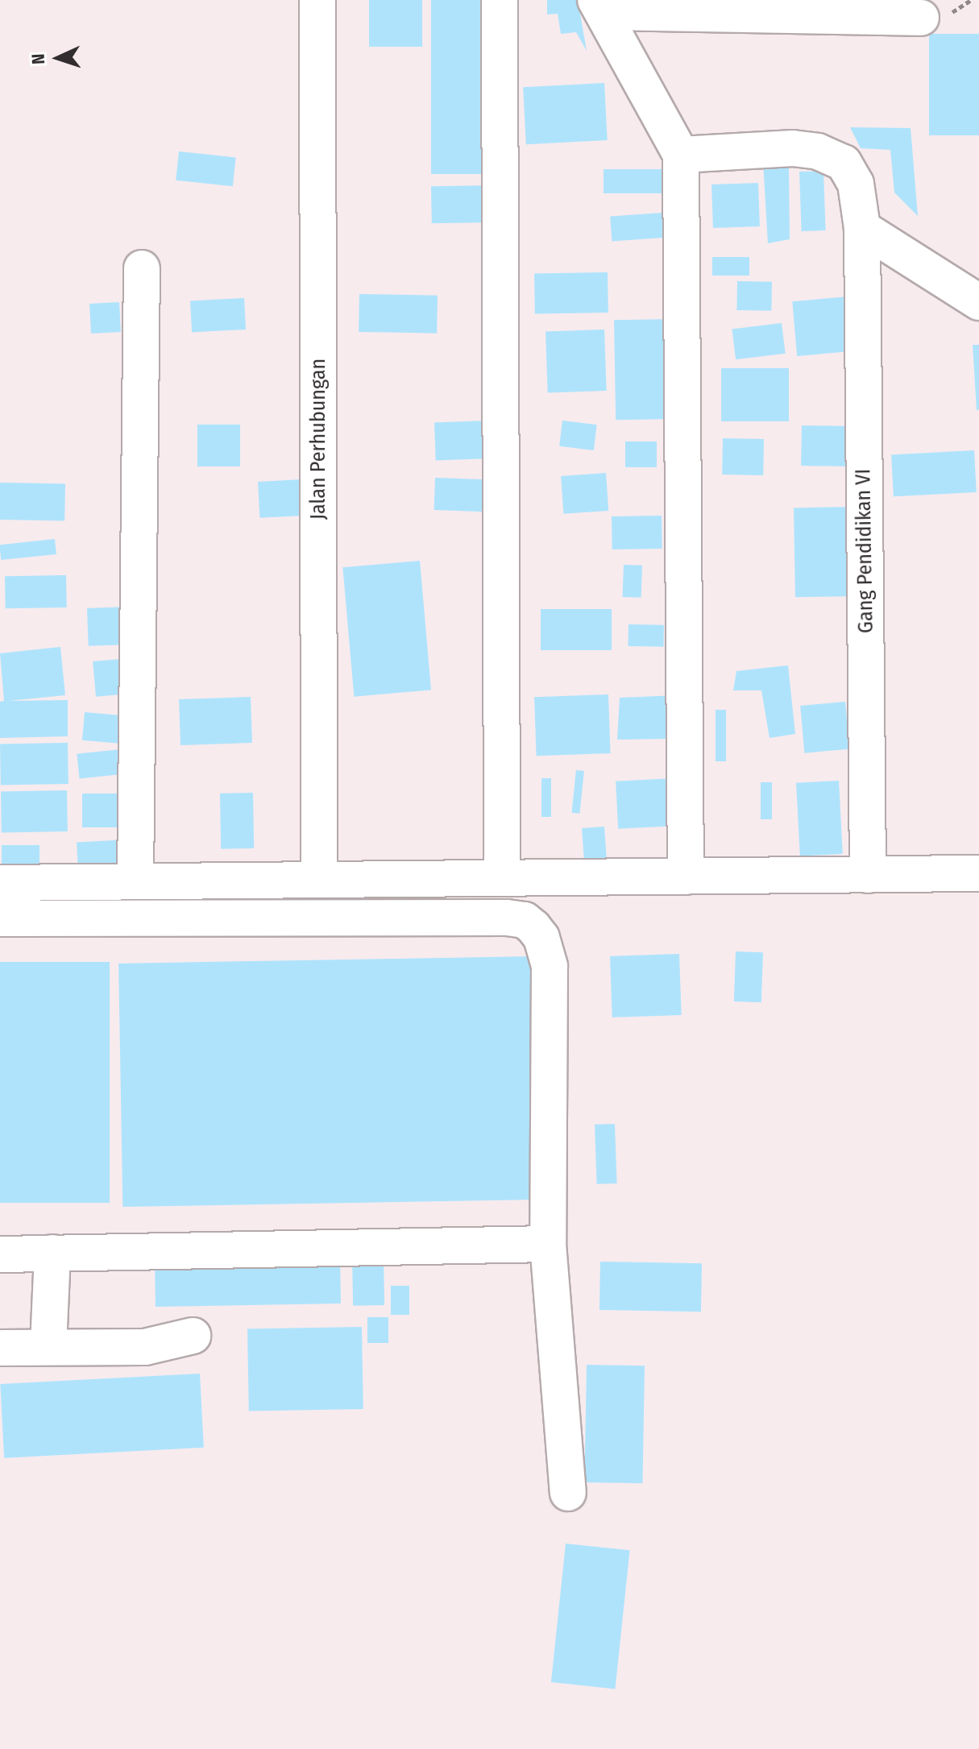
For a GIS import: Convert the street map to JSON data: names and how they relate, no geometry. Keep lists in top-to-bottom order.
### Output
{
  "streets": {
    "street": ["Jalan Perhubungan", "Gang Pendidikan VI"]
  },
  "north": "left"
}
